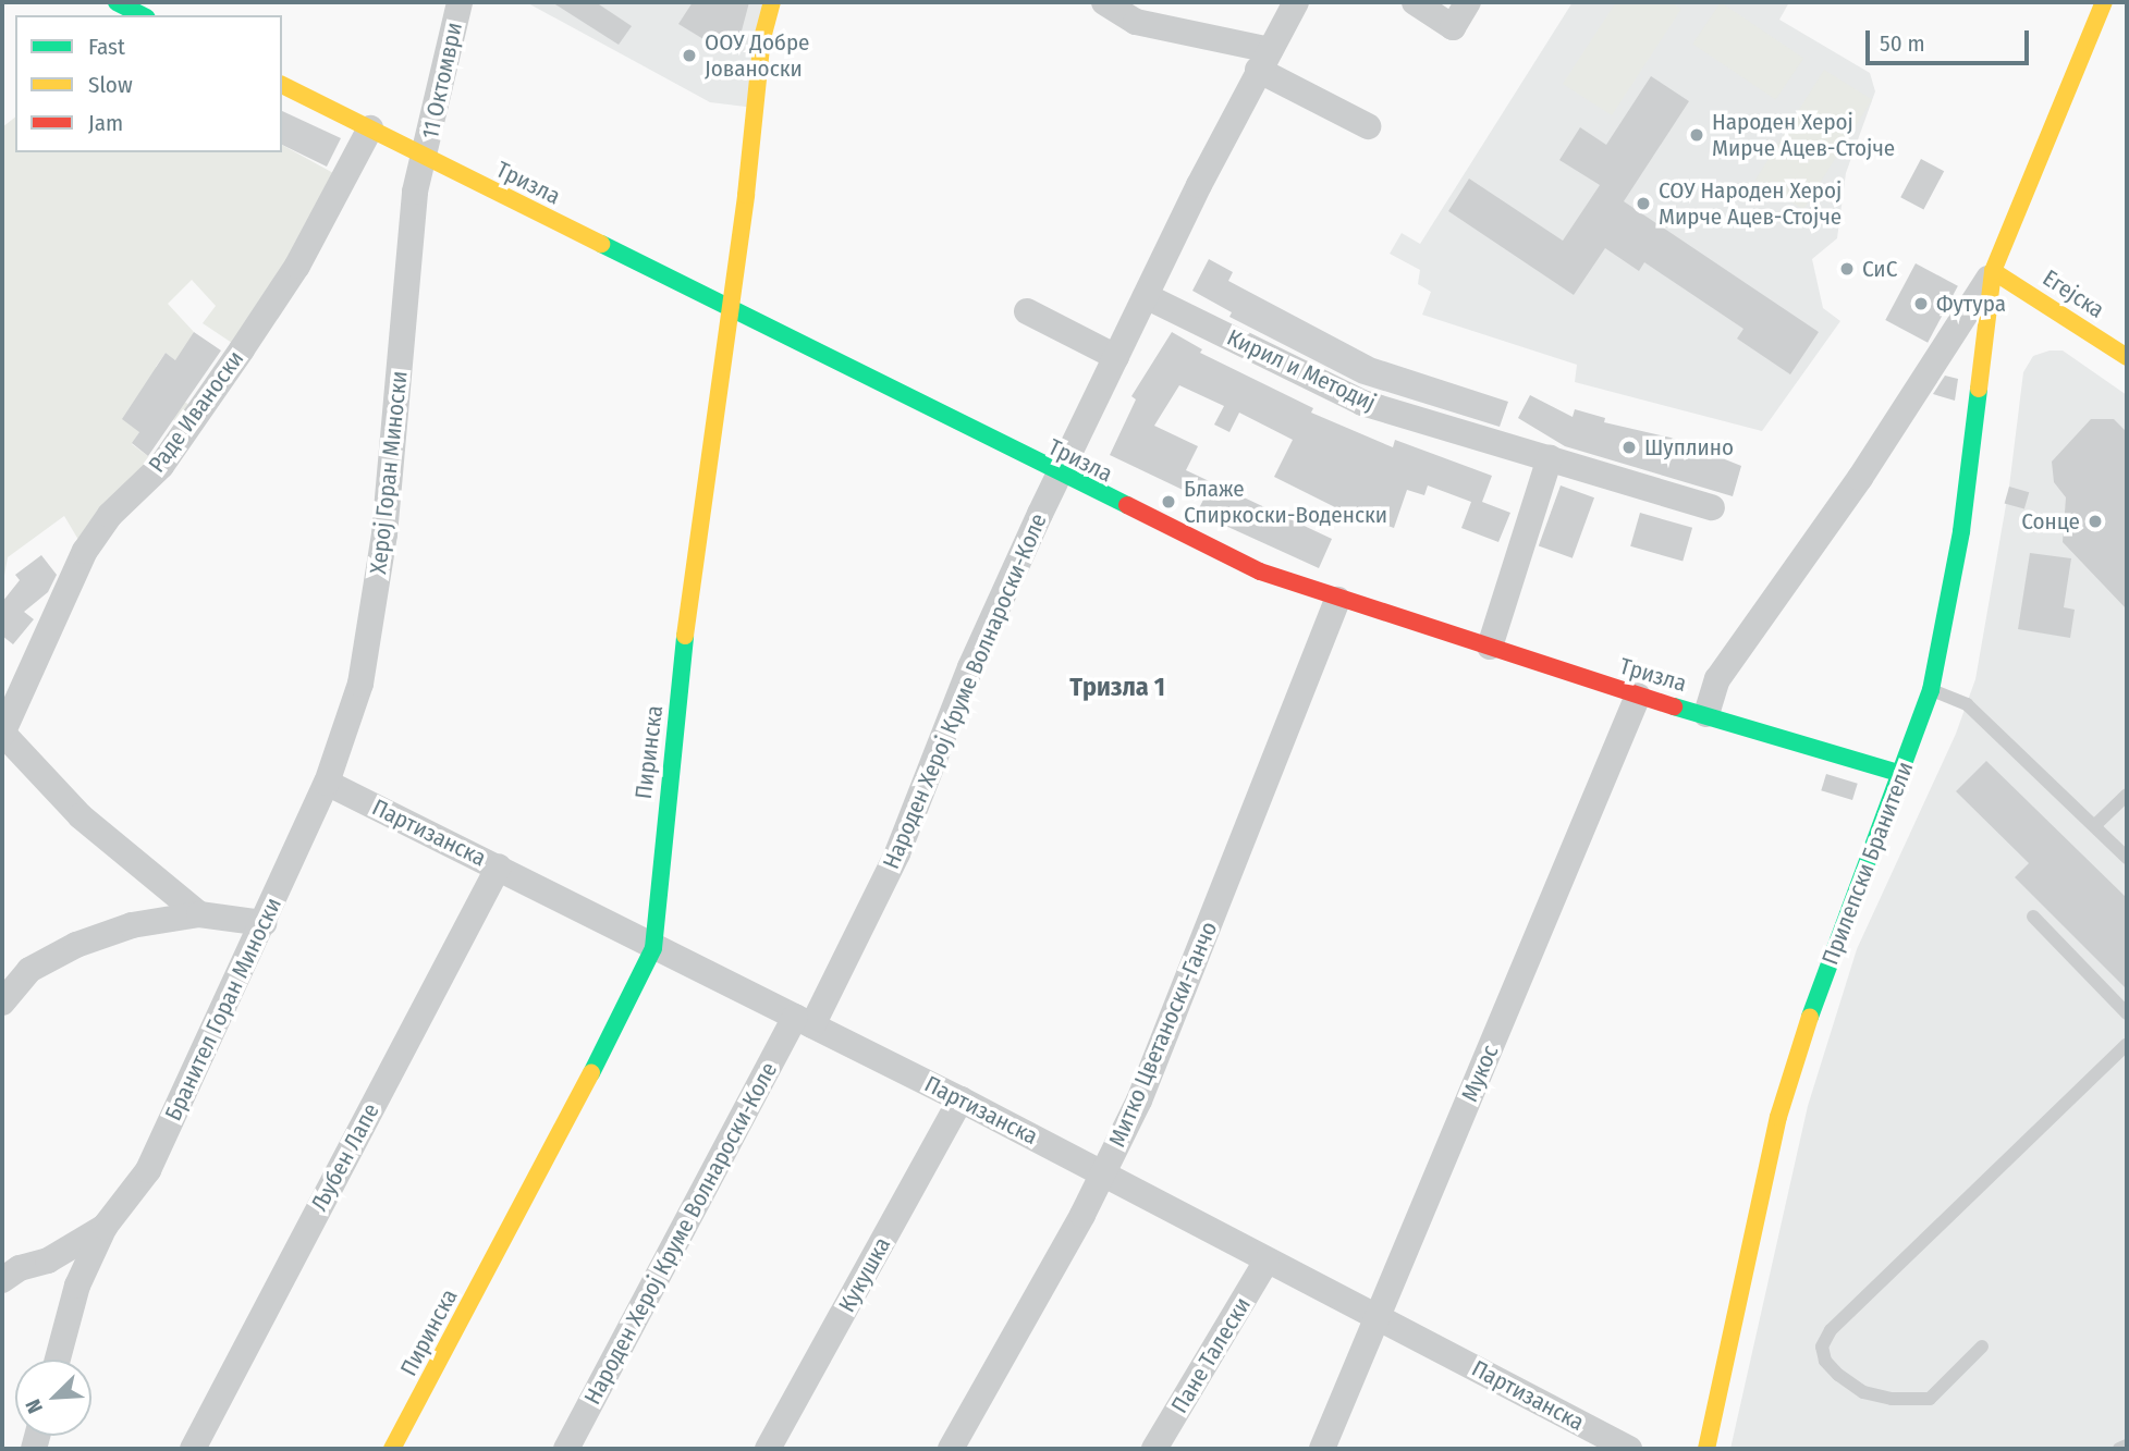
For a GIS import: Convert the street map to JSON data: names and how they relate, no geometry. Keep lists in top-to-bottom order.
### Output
{
  "streets": {
    "street": [
      "11 Октомври",
      "Тризла",
      "Егејска",
      "Кирил и Методиј",
      "Раде Иваноски",
      "Херој Горан Миноски",
      "Народен Херој Круме Волнароски-Коле",
      "Пиринска",
      "Партизанска",
      "Прилепски Бранители",
      "Бранител Горан Миноски",
      "Митко Цветаноски-Ганчо",
      "Мукос",
      "Љубен Лапе",
      "Кукушка",
      "Пане Талески"
    ]
  },
  "crossings": [
    ["11 Октомври", "Тризла"],
    ["11 Октомври", "Херој Горан Миноски"],
    ["Тризла", "Раде Иваноски"],
    ["Тризла", "Херој Горан Миноски"],
    ["Тризла", "Народен Херој Круме Волнароски-Коле"],
    ["Тризла", "Пиринска"],
    ["Тризла", "Прилепски Бранители"],
    ["Тризла", "Митко Цветаноски-Ганчо"],
    ["Тризла", "Мукос"],
    ["Егејска", "Прилепски Бранители"],
    ["Кирил и Методиј", "Народен Херој Круме Волнароски-Коле"],
    ["Херој Горан Миноски", "Партизанска"],
    ["Херој Горан Миноски", "Бранител Горан Миноски"],
    ["Народен Херој Круме Волнароски-Коле", "Партизанска"],
    ["Пиринска", "Партизанска"],
    ["Партизанска", "Бранител Горан Миноски"],
    ["Партизанска", "Митко Цветаноски-Ганчо"],
    ["Партизанска", "Мукос"],
    ["Партизанска", "Љубен Лапе"],
    ["Партизанска", "Кукушка"],
    ["Партизанска", "Пане Талески"]
  ],
  "districts": ["Тризла 1"],
  "places": [
    "ООУ Добре Јованоски",
    "Народен Херој Мирче Ацев-Стојче",
    "СОУ Народен Херој Мирче Ацев-Стојче",
    "СиС",
    "Футура",
    "Шуплино",
    "Блаже Спиркоски-Воденски",
    "Сонце"
  ],
  "legend": ["Fast", "Slow", "Jam"],
  "scale_bar": "50 m",
  "north": "bottom left"
}
